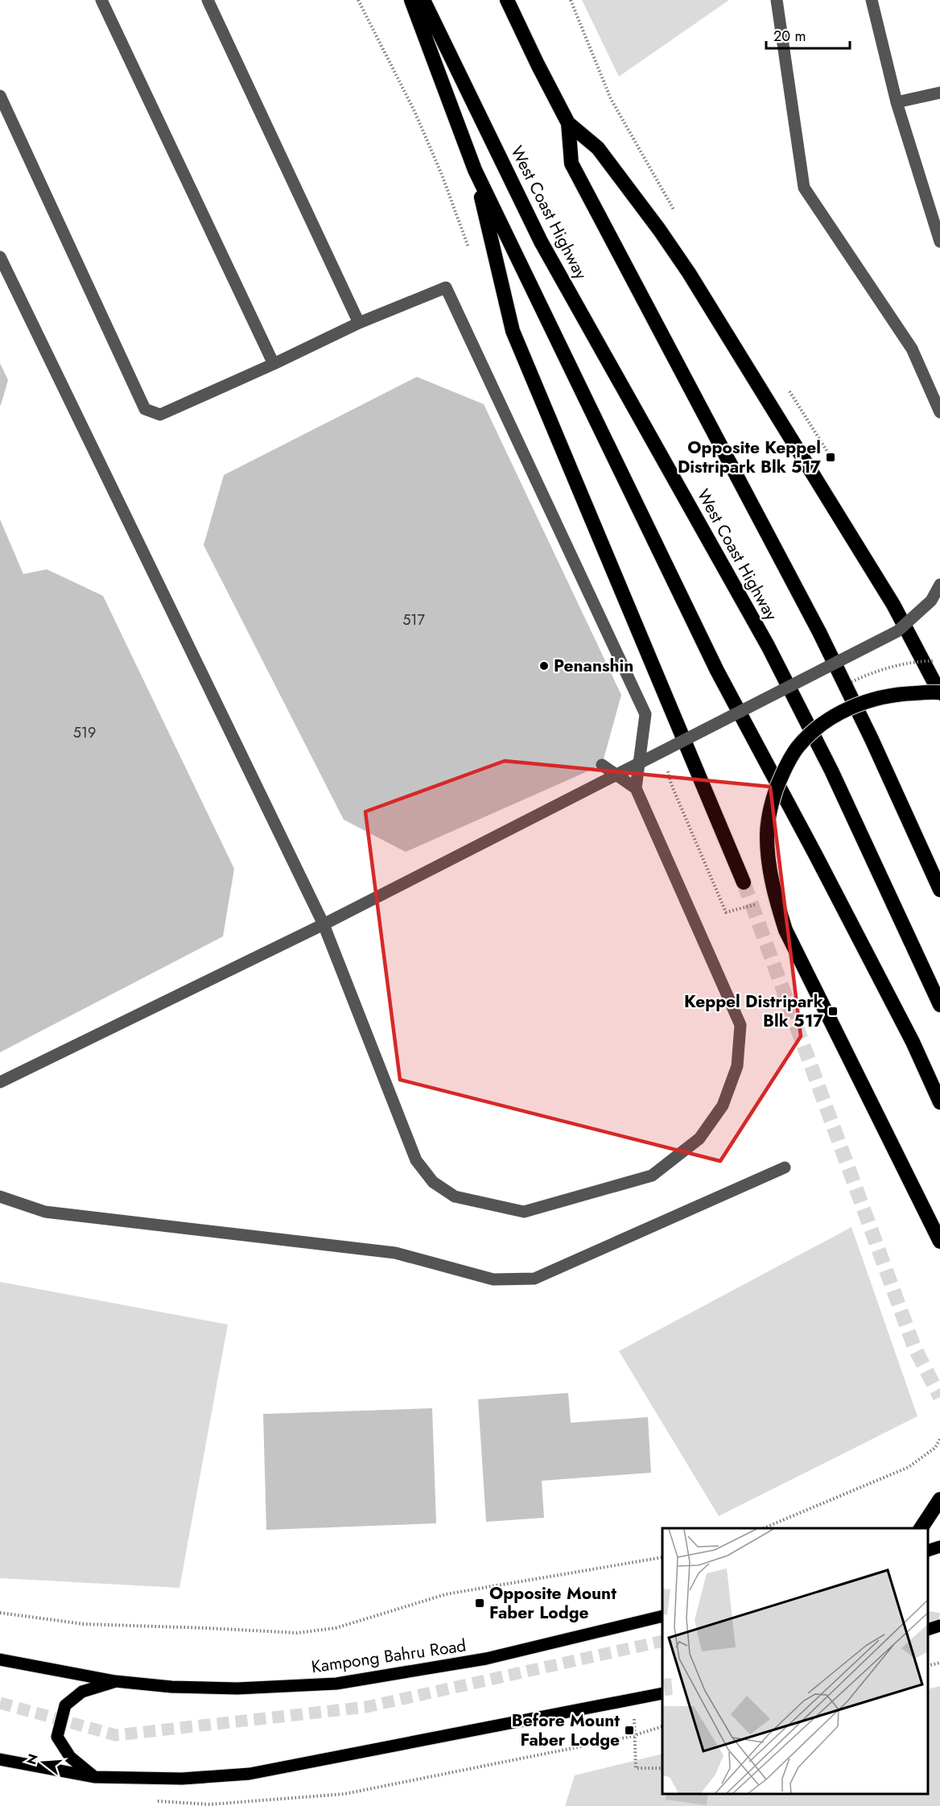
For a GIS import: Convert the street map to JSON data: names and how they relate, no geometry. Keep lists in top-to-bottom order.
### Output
{
  "streets": {
    "highway": ["West Coast Highway"],
    "main road": ["Kampong Bahru Road"]
  },
  "places": {
    "transit": [
      "Opposite Keppel Distripark Blk 517",
      "Keppel Distripark Blk 517",
      "Opposite Mount Faber Lodge",
      "Before Mount Faber Lodge"
    ],
    "other": ["Penanshin"]
  },
  "house_numbers": ["517", "519"],
  "scale_bar": "20 m",
  "north": "left"
}
